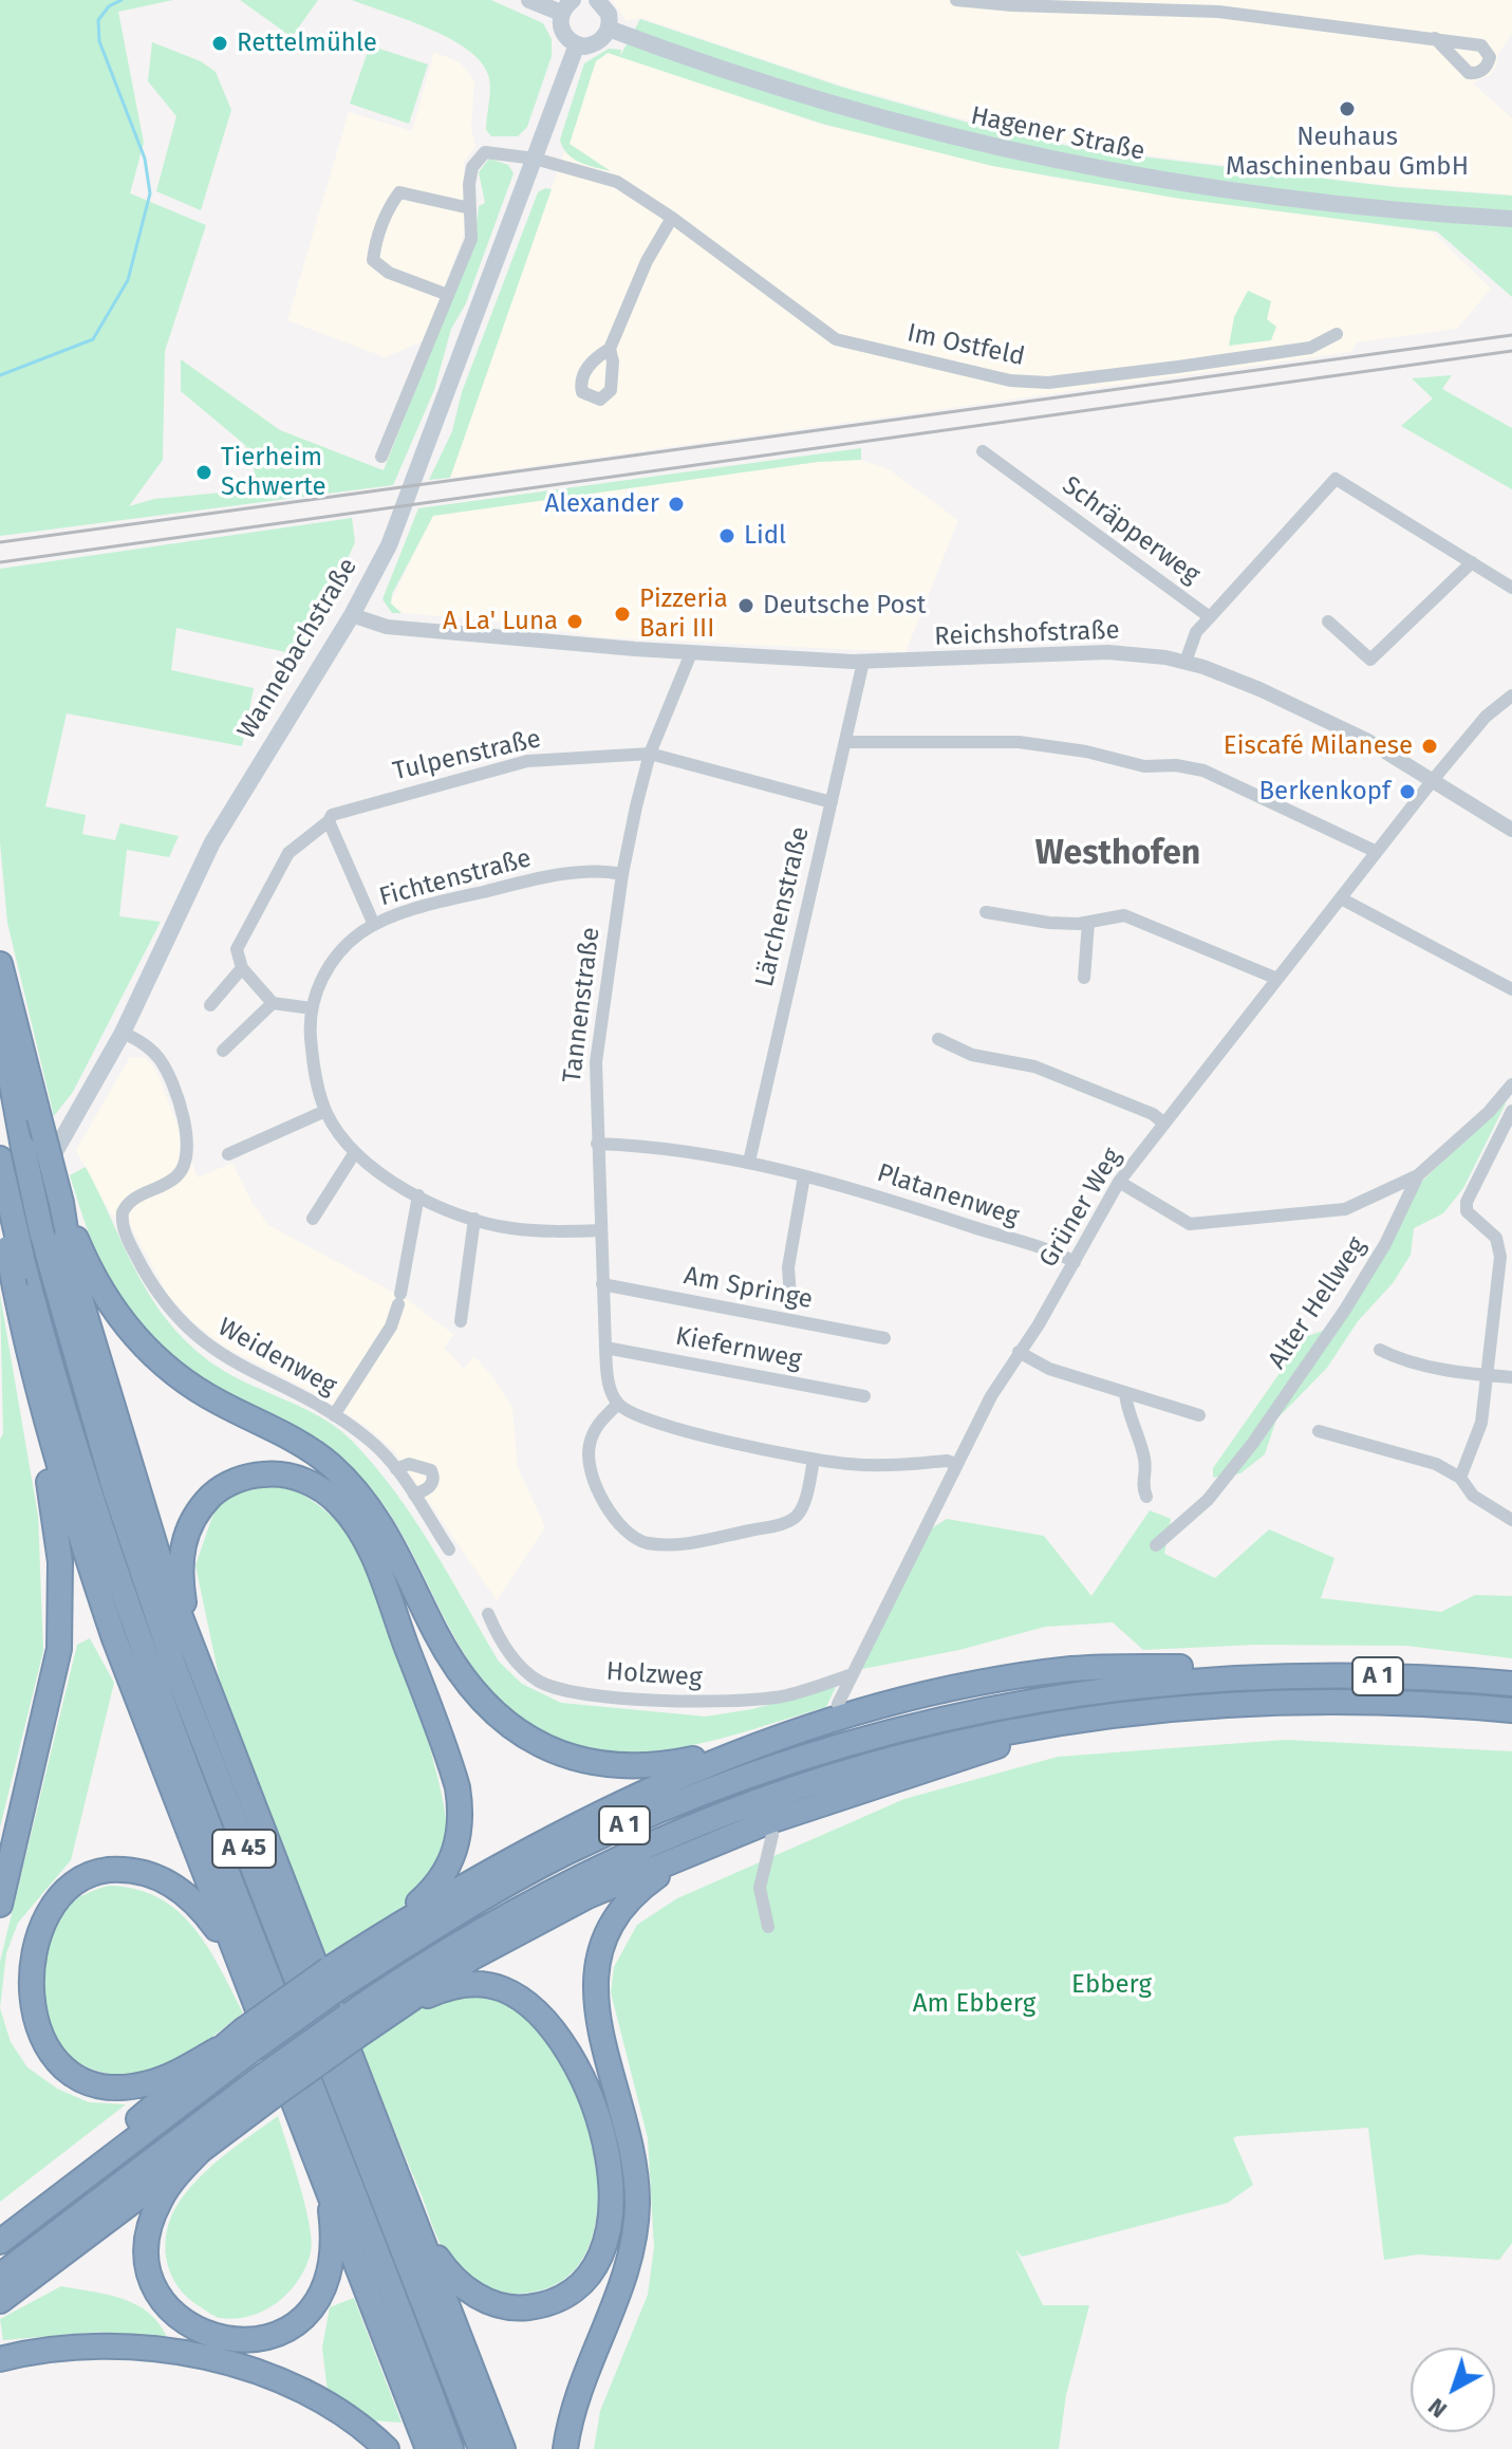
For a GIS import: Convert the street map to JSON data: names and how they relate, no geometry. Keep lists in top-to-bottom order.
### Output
{
  "streets": {
    "highway": ["A 1", "A 45"],
    "main road": ["Hagener Straße", "Wannebachstraße"],
    "street": [
      "Im Ostfeld",
      "Schräpperweg",
      "Reichshofstraße",
      "Tulpenstraße",
      "Fichtenstraße",
      "Lärchenstraße",
      "Tannenstraße",
      "Platanenweg",
      "Grüner Weg",
      "Am Springe",
      "Alter Hellweg",
      "Kiefernweg",
      "Weidenweg",
      "Holzweg"
    ]
  },
  "crossings": [
    ["Im Ostfeld", "Wannebachstraße"],
    ["Schräpperweg", "Reichshofstraße"],
    ["Reichshofstraße", "Wannebachstraße"],
    ["Reichshofstraße", "Lärchenstraße"],
    ["Reichshofstraße", "Tannenstraße"],
    ["Reichshofstraße", "Grüner Weg"],
    ["Wannebachstraße", "Weidenweg"],
    ["Tulpenstraße", "Lärchenstraße"],
    ["Tulpenstraße", "Tannenstraße"],
    ["Fichtenstraße", "Tannenstraße"],
    ["Lärchenstraße", "Platanenweg"],
    ["Tannenstraße", "Platanenweg"],
    ["Tannenstraße", "Am Springe"],
    ["Tannenstraße", "Kiefernweg"],
    ["Platanenweg", "Grüner Weg"],
    ["Grüner Weg", "Holzweg"]
  ],
  "districts": ["Westhofen"],
  "parks": ["Ebberg", "Am Ebberg"],
  "places": [
    "Rettelmühle",
    "Neuhaus Maschinenbau GmbH",
    "Tierheim Schwerte",
    "Alexander",
    "Lidl",
    "Deutsche Post",
    "Pizzeria Bari III",
    "A La' Luna",
    "Eiscafé Milanese",
    "Berkenkopf"
  ],
  "north": "bottom left"
}
